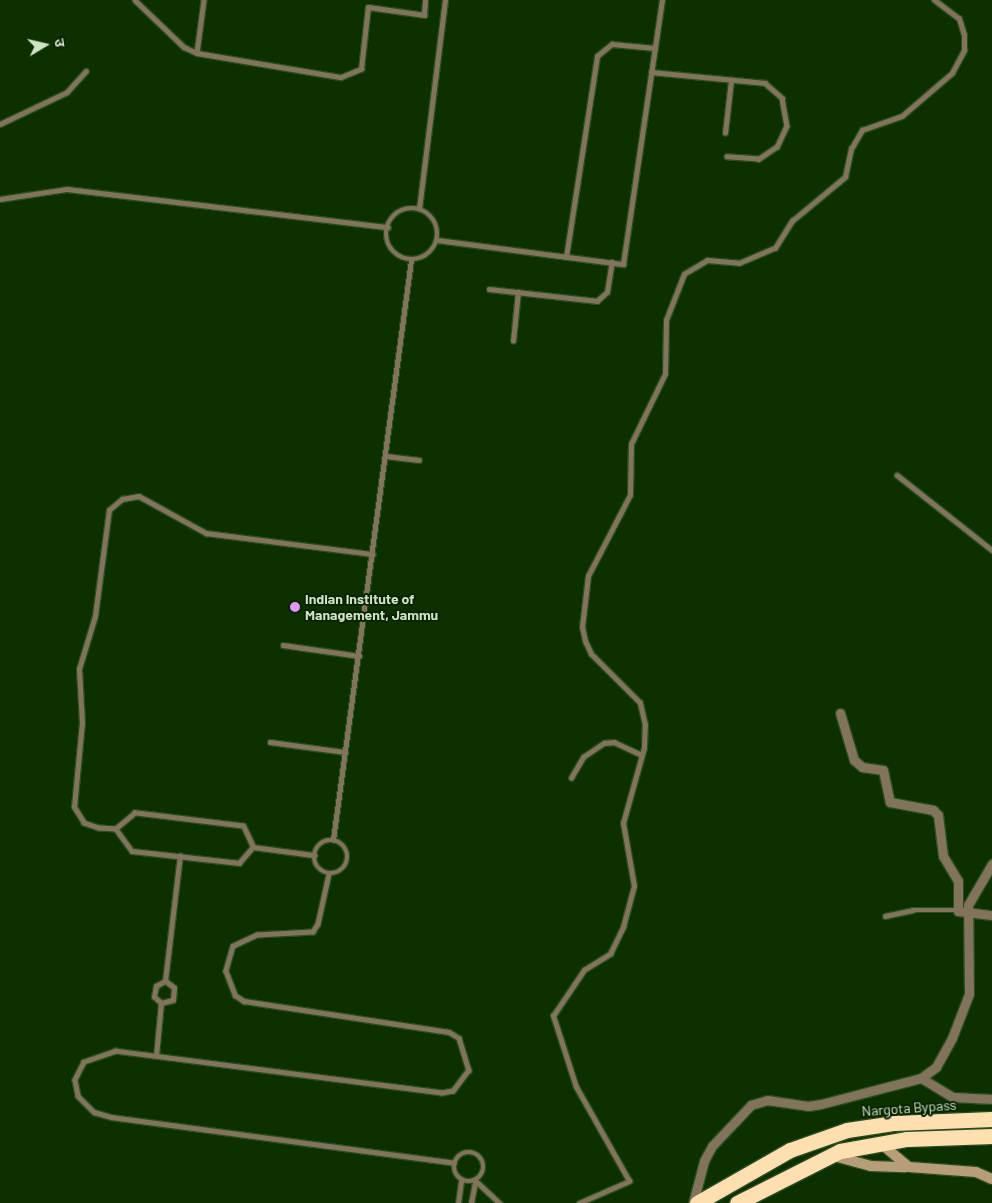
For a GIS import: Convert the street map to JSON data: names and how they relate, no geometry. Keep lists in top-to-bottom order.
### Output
{
  "streets": {
    "highway": ["Nargota Bypass"]
  },
  "places": ["Indian Institute of Management, Jammu"],
  "north": "right"
}
